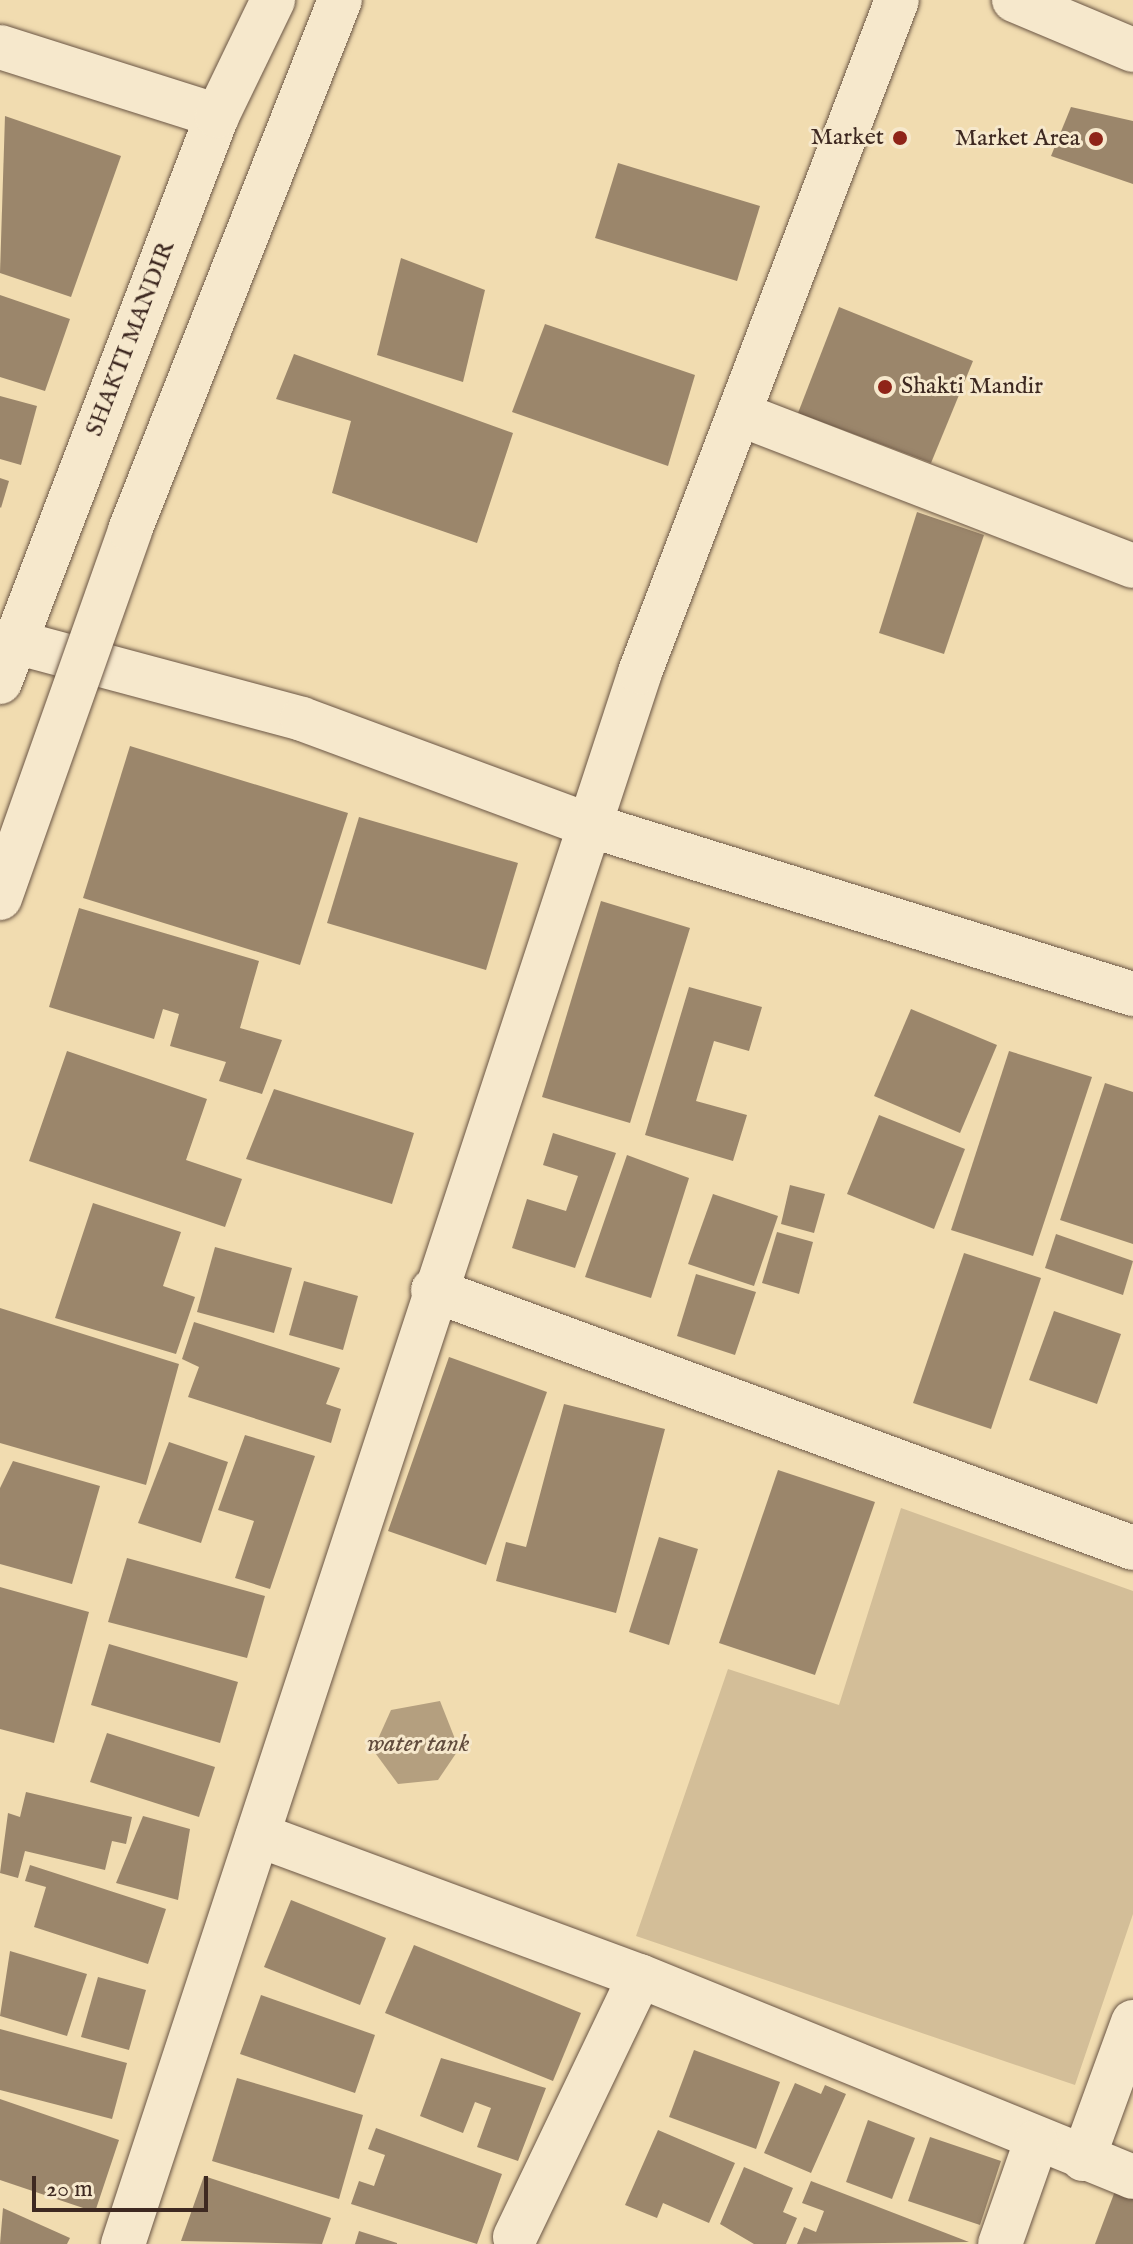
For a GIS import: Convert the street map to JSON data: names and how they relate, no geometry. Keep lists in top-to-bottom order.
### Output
{
  "streets": {
    "street": ["SHAKTI MANDIR"]
  },
  "water": ["water tank"],
  "places": ["Market", "Market Area", "Shakti Mandir"],
  "scale_bar": "20 m"
}
